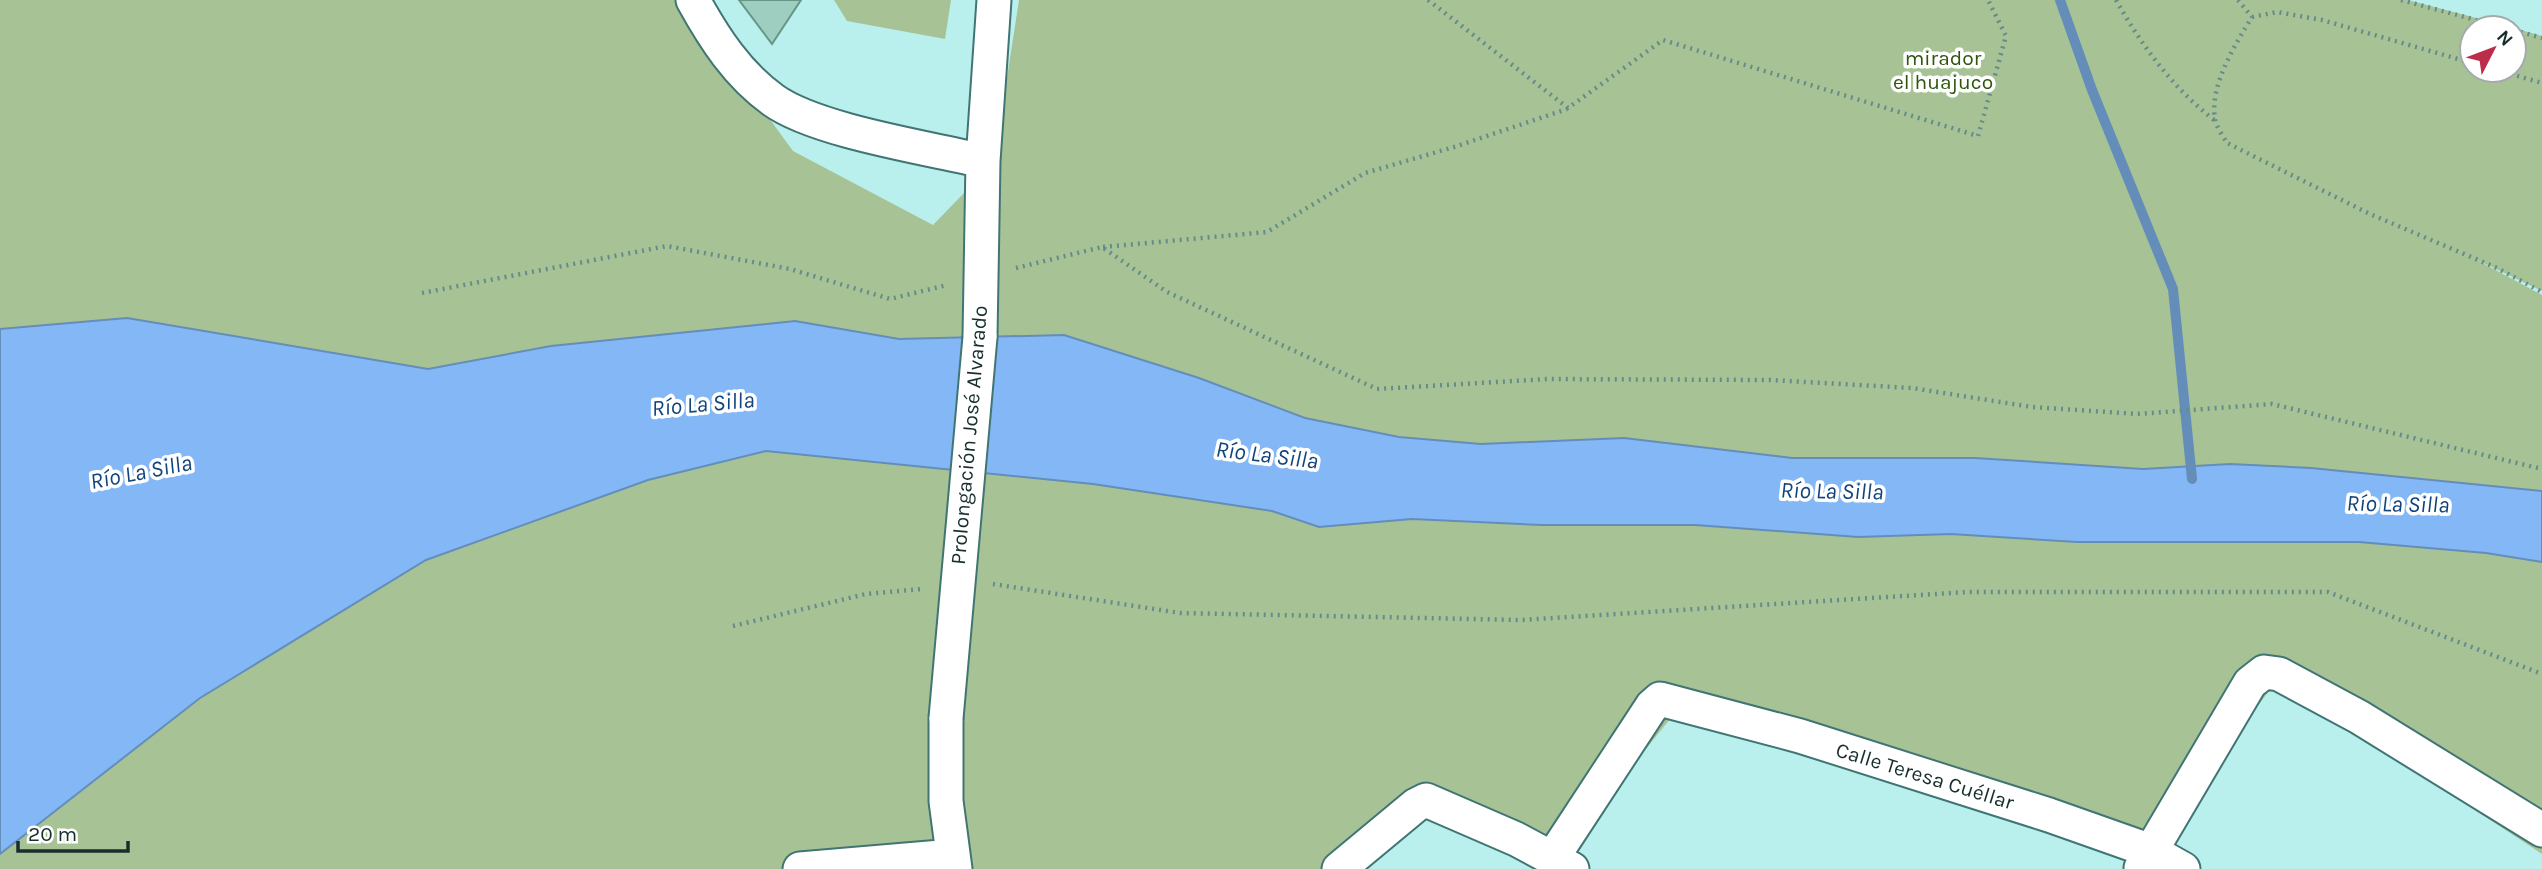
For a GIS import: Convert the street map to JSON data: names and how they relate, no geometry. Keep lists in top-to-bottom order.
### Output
{
  "streets": {
    "street": ["Prolongación José Alvarado", "Calle Teresa Cuéllar"]
  },
  "water": ["Río La Silla"],
  "parks": ["mirador el huajuco"],
  "scale_bar": "20 m",
  "north": "top right"
}
